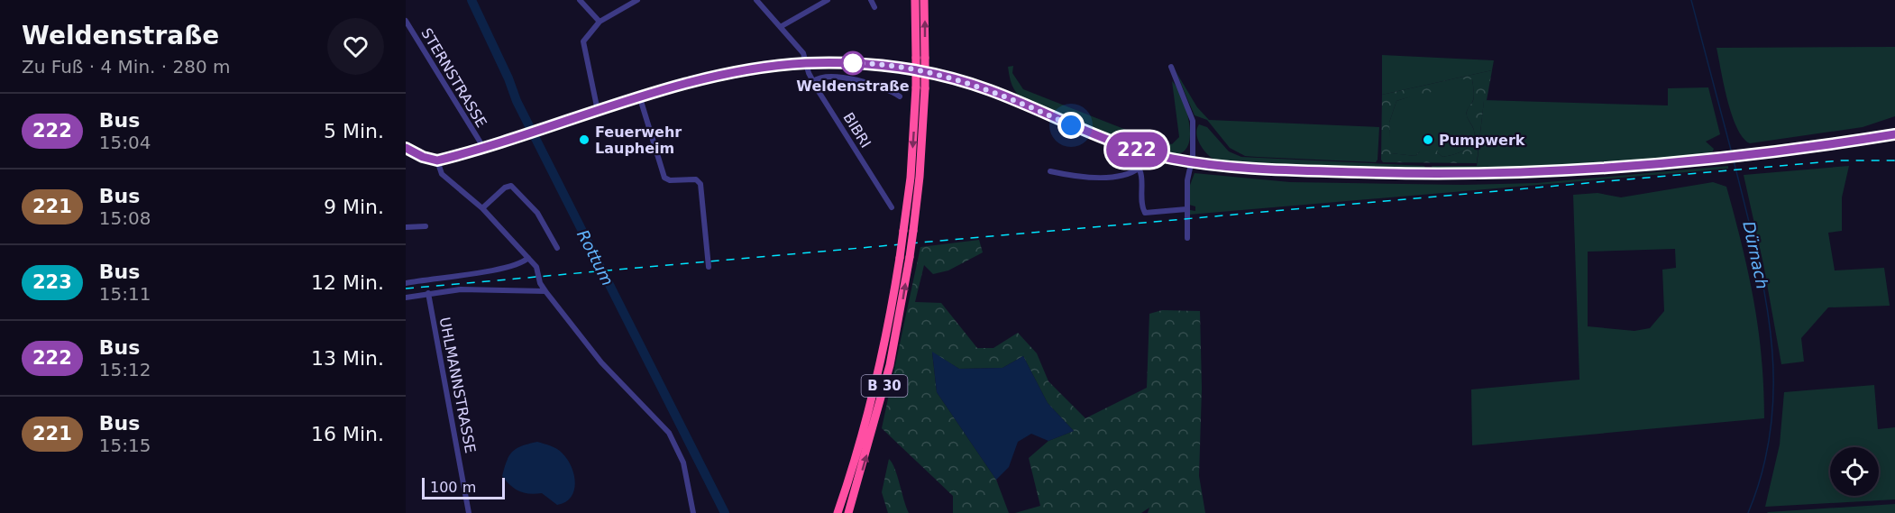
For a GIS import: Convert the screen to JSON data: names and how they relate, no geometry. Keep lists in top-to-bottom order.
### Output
{
  "streets": {
    "highway": ["B 30"],
    "street": ["STERNSTRASSE", "BIBRI", "UHLMANNSTRASSE"]
  },
  "water": ["Dürnach", "Rottum"],
  "places": ["Weldenstraße", "Feuerwehr Laupheim", "Pumpwerk"],
  "lines": ["bus line 222"],
  "scale_bar": "100 m",
  "page": {
    "heading": ["Weldenstraße", "Zu Fuß · 4 Min. · 280 m"],
    "on_map": "222",
    "list": [
      {
        "mark": "222",
        "name": "Bus",
        "note": "15:04",
        "value": "5 Min."
      },
      {
        "mark": "221",
        "name": "Bus",
        "note": "15:08",
        "value": "9 Min."
      },
      {
        "mark": "223",
        "name": "Bus",
        "note": "15:11",
        "value": "12 Min."
      },
      {
        "mark": "222",
        "name": "Bus",
        "note": "15:12",
        "value": "13 Min."
      },
      {
        "mark": "221",
        "name": "Bus",
        "note": "15:15",
        "value": "16 Min."
      }
    ],
    "scale": "100 m"
  }
}
